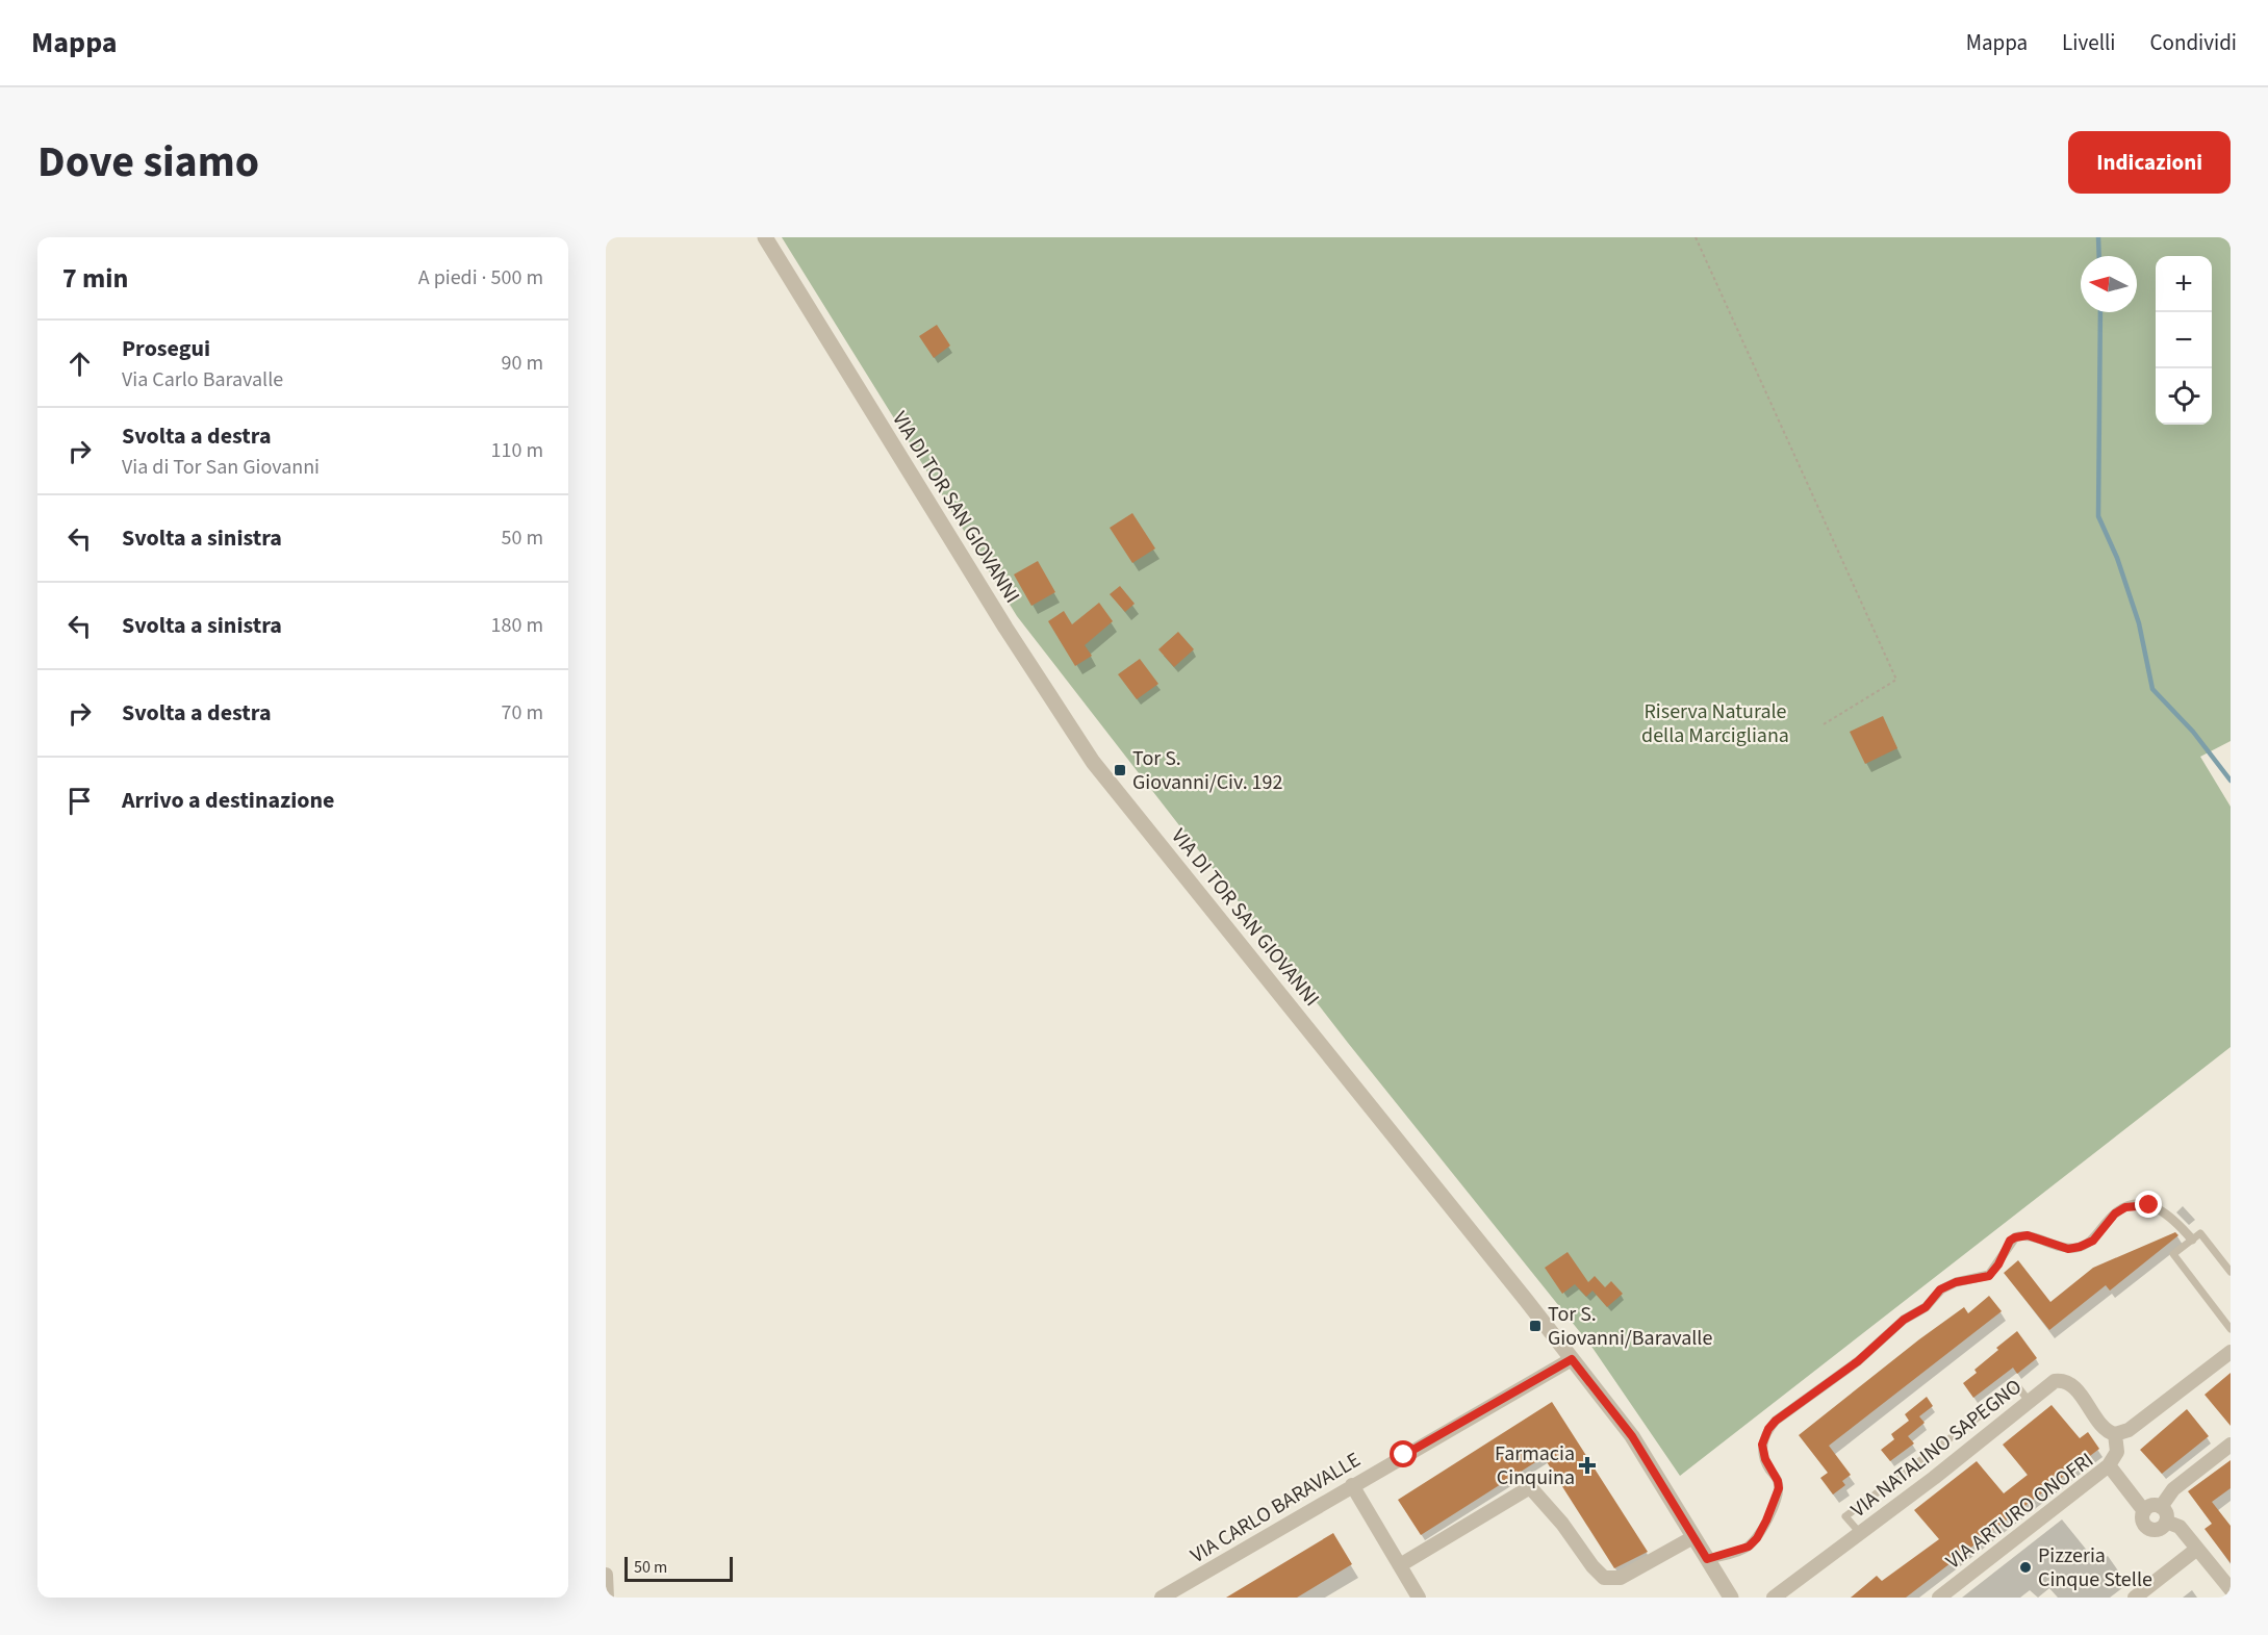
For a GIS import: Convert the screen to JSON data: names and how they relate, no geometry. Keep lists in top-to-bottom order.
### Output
{
  "streets": {
    "street": [
      "VIA DI TOR SAN GIOVANNI",
      "VIA NATALINO SAPEGNO",
      "VIA CARLO BARAVALLE",
      "VIA ARTURO ONOFRI"
    ]
  },
  "crossings": [
    ["VIA DI TOR SAN GIOVANNI", "VIA CARLO BARAVALLE"]
  ],
  "parks": ["Riserva Naturale della Marcigliana"],
  "places": {
    "transit": ["Tor S. Giovanni/Civ. 192", "Tor S. Giovanni/Baravalle"],
    "health": ["Farmacia Cinquina"],
    "other": ["Pizzeria Cinque Stelle"]
  },
  "scale_bar": "50 m",
  "north": "left",
  "page": {
    "header": "Mappa",
    "nav": ["Mappa", "Livelli", "Condividi"],
    "title": "Dove siamo",
    "buttons": "Indicazioni",
    "heading": ["7 min", "A piedi · 500 m"],
    "map_buttons": ["+", "−"],
    "list": [
      ["Prosegui", "Via Carlo Baravalle", "90 m"],
      ["Svolta a destra", "Via di Tor San Giovanni", "110 m"],
      ["Svolta a sinistra", "50 m"],
      ["Svolta a sinistra", "180 m"],
      ["Svolta a destra", "70 m"],
      "Arrivo a destinazione"
    ],
    "scale": "50 m"
  }
}
